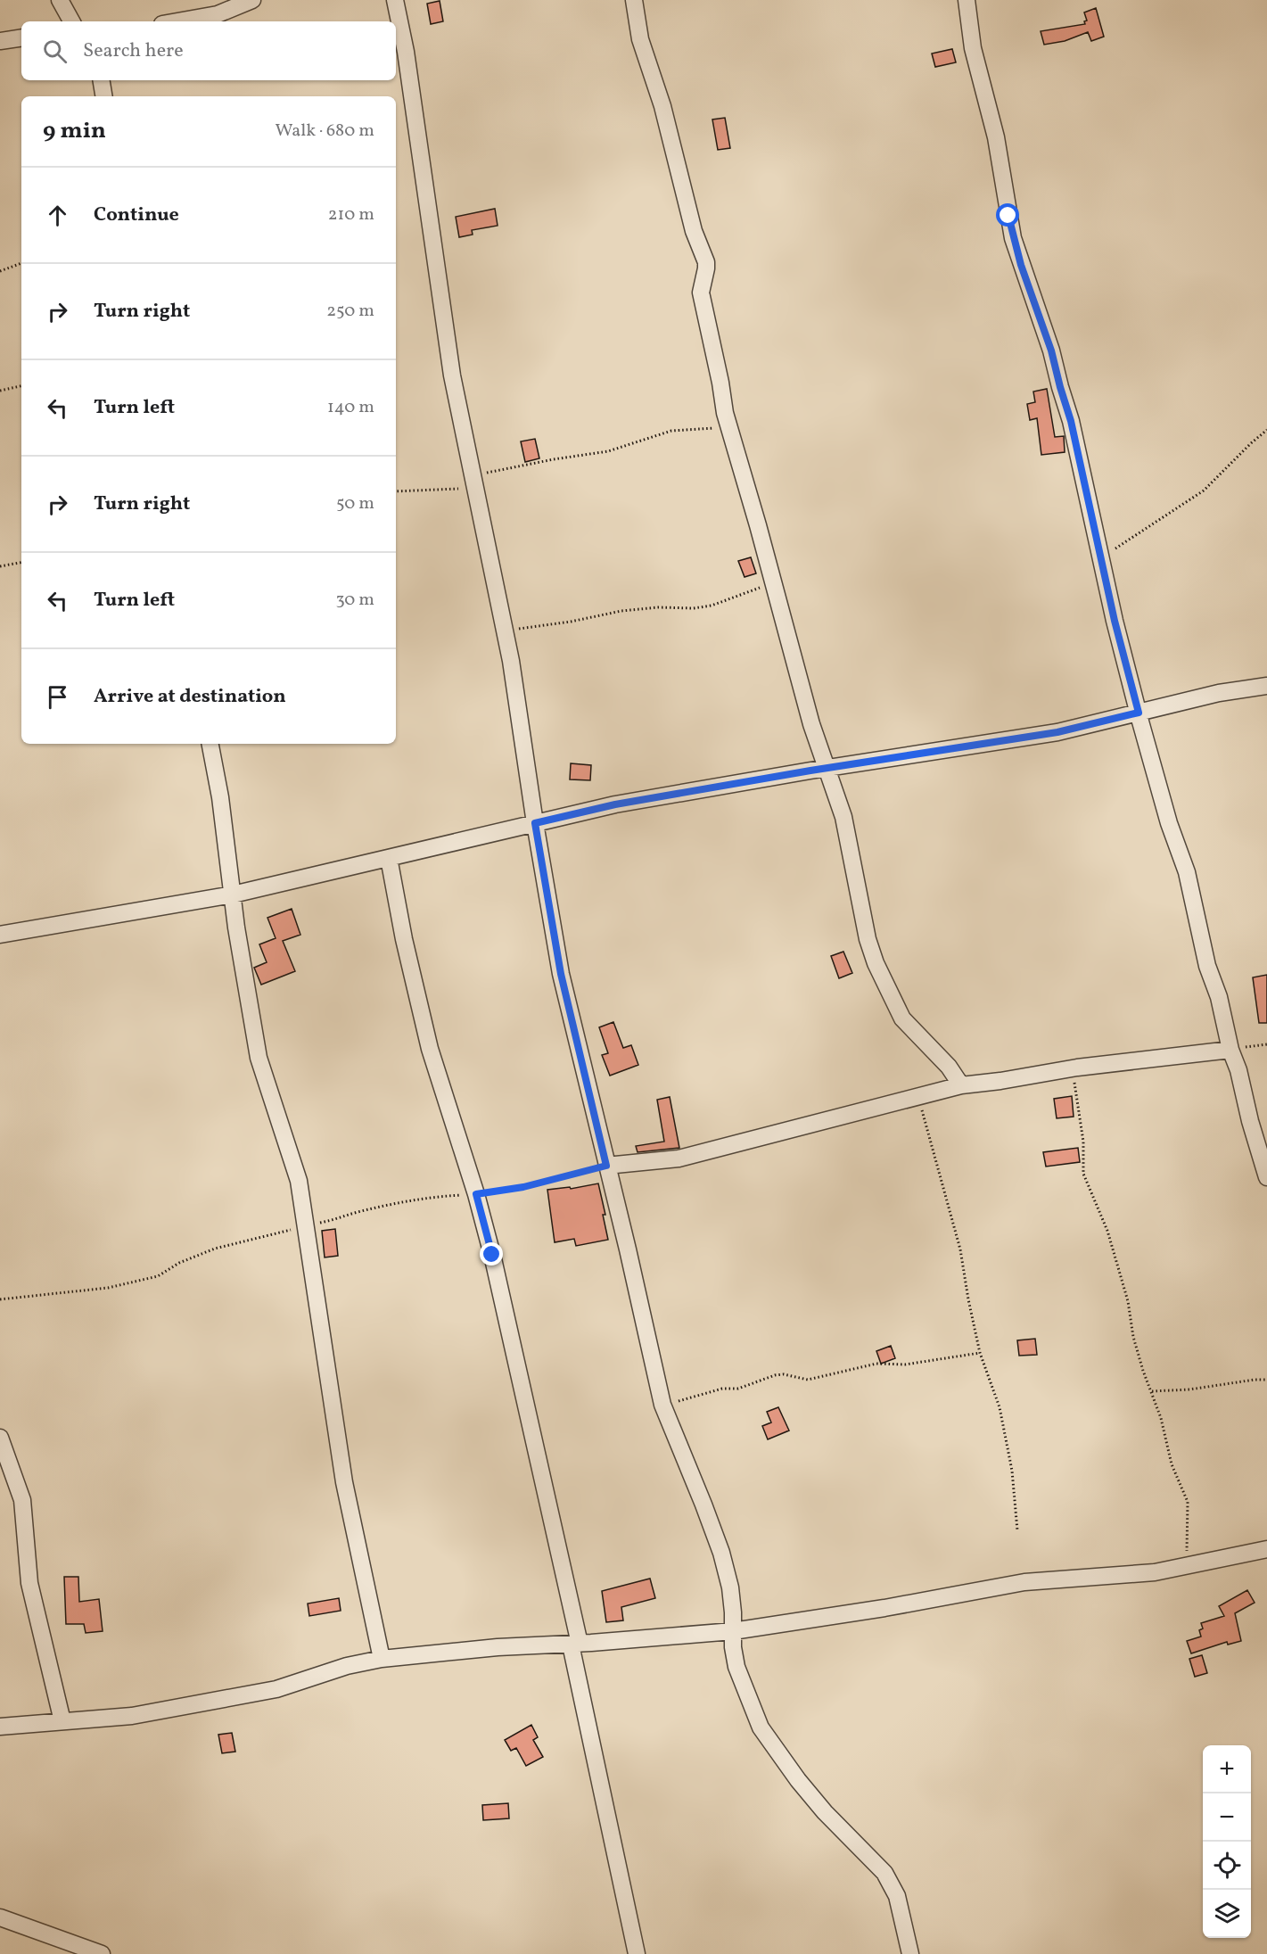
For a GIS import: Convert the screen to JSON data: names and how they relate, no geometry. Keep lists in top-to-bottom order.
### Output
{
  "page": {
    "search": "Search here",
    "heading": ["9 min", "Walk · 680 m"],
    "list": [
      ["Continue", "210 m"],
      ["Turn right", "250 m"],
      ["Turn left", "140 m"],
      ["Turn right", "50 m"],
      ["Turn left", "30 m"],
      "Arrive at destination"
    ],
    "map_buttons": ["+", "−"]
  }
}
